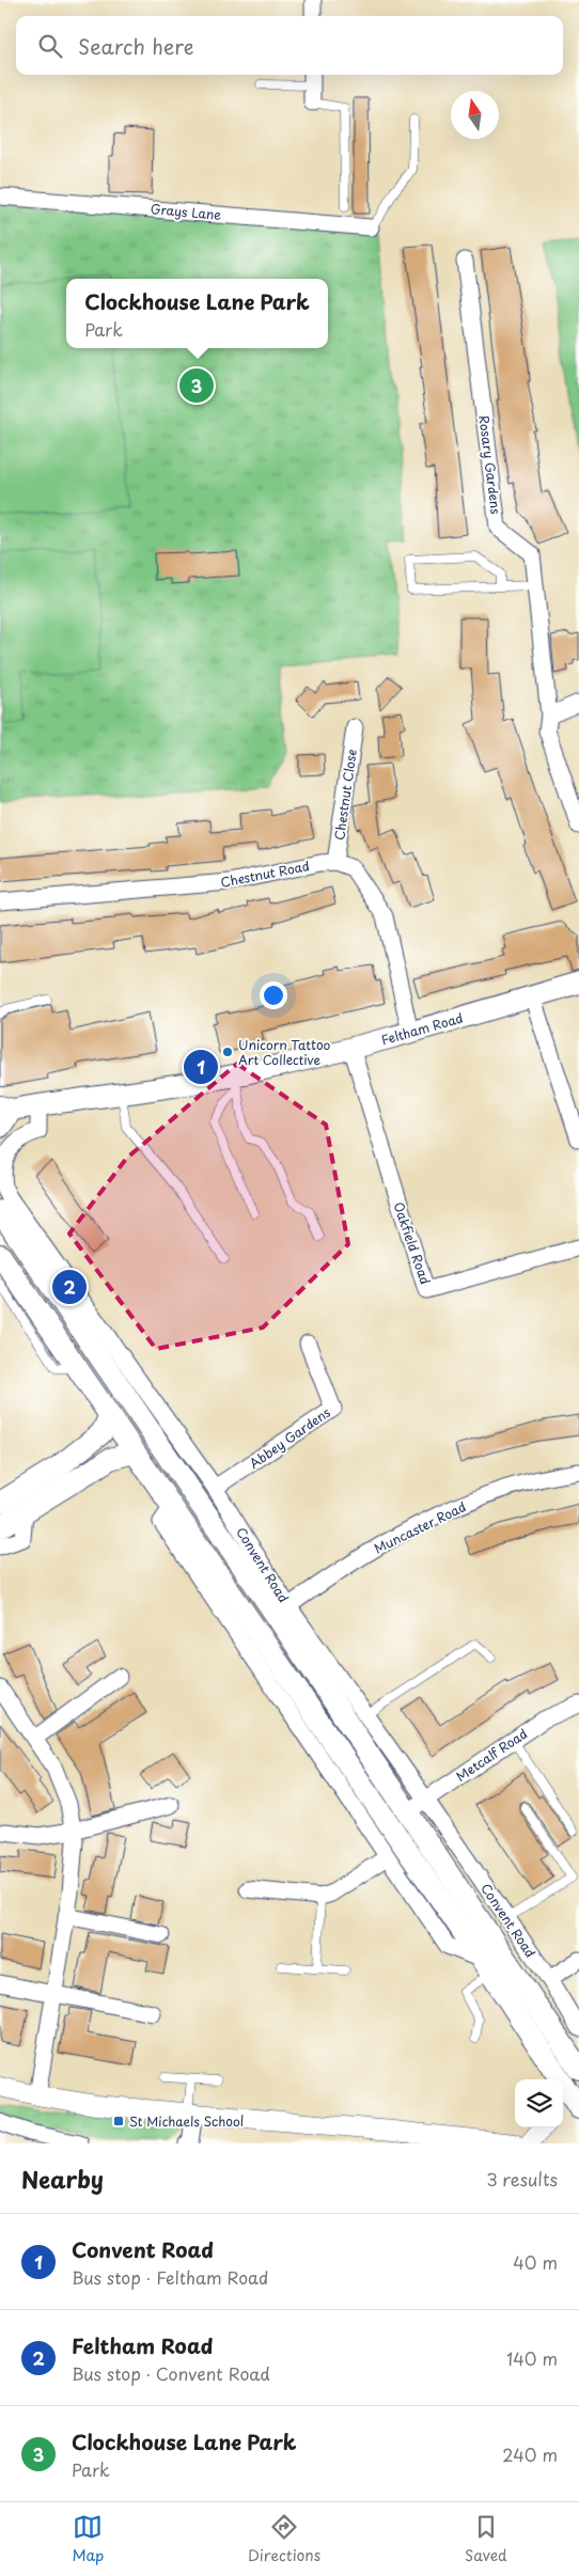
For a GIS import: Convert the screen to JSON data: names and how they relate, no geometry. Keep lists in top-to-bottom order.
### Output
{
  "streets": {
    "main road": ["Feltham Road", "Convent Road"],
    "street": [
      "Grays Lane",
      "Rosary Gardens",
      "Chestnut Close",
      "Chestnut Road",
      "Oakfield Road",
      "Abbey Gardens",
      "Muncaster Road",
      "Metcalf Road"
    ]
  },
  "crossings": [
    ["Chestnut Close", "Chestnut Road"],
    ["Feltham Road", "Oakfield Road"],
    ["Feltham Road", "Convent Road"],
    ["Abbey Gardens", "Convent Road"],
    ["Muncaster Road", "Convent Road"],
    ["Convent Road", "Metcalf Road"]
  ],
  "places": {
    "other": ["Unicorn Tattoo Art Collective"],
    "transit": ["St Michaels School"]
  },
  "north": "top",
  "page": {
    "search": "Search here",
    "popup": ["Clockhouse Lane Park", "Park"],
    "pins": ["3", "1", "2"],
    "heading": ["Nearby", "3 results"],
    "list": [
      {
        "mark": "1",
        "name": "Convent Road",
        "note": "Bus stop · Feltham Road",
        "value": "40 m"
      },
      {
        "mark": "2",
        "name": "Feltham Road",
        "note": "Bus stop · Convent Road",
        "value": "140 m"
      },
      {
        "mark": "3",
        "name": "Clockhouse Lane Park",
        "note": "Park",
        "value": "240 m"
      }
    ],
    "nav": ["Map", "Directions", "Saved"]
  }
}
